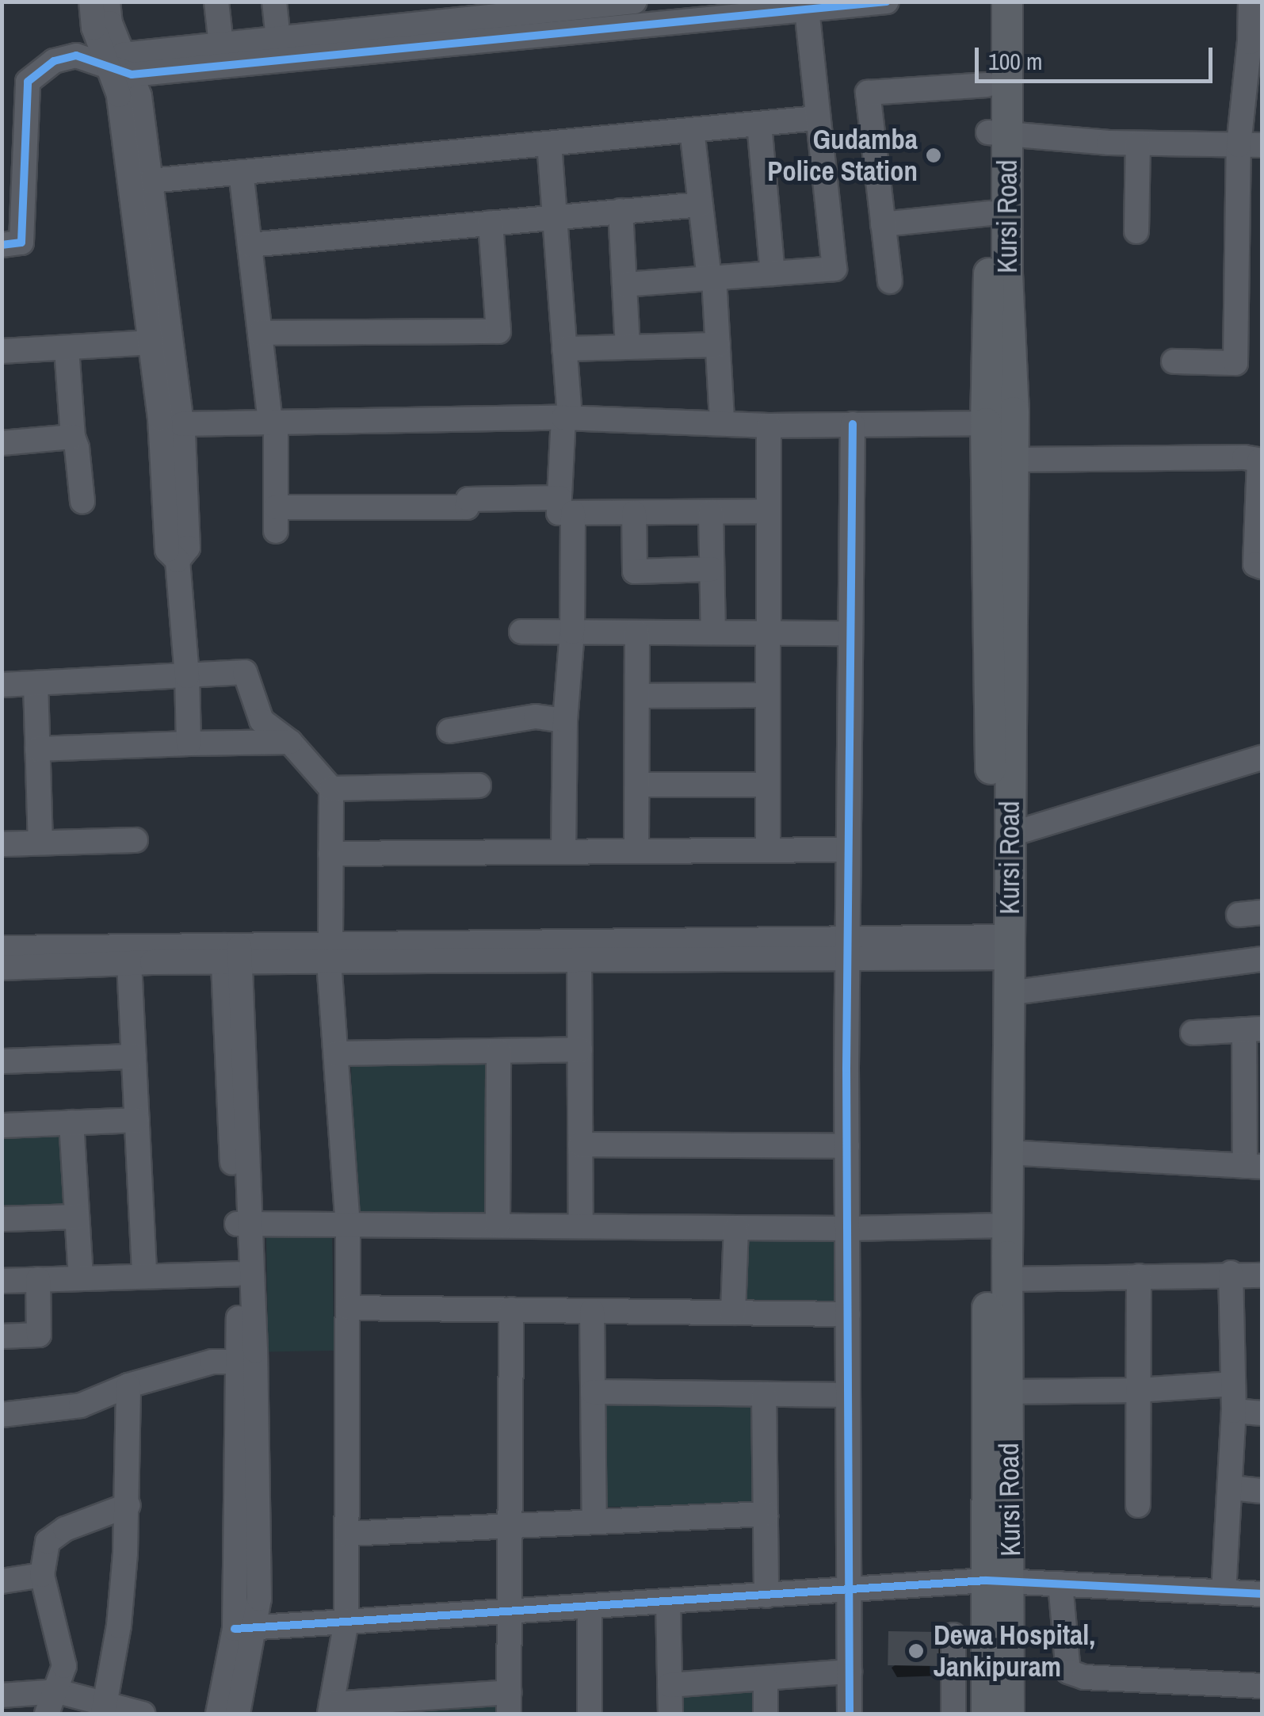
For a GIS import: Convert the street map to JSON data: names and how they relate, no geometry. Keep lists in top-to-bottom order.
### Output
{
  "streets": {
    "main road": ["Kursi Road"]
  },
  "places": ["Gudamba Police Station", "Dewa Hospital, Jankipuram"],
  "scale_bar": "100 m"
}
